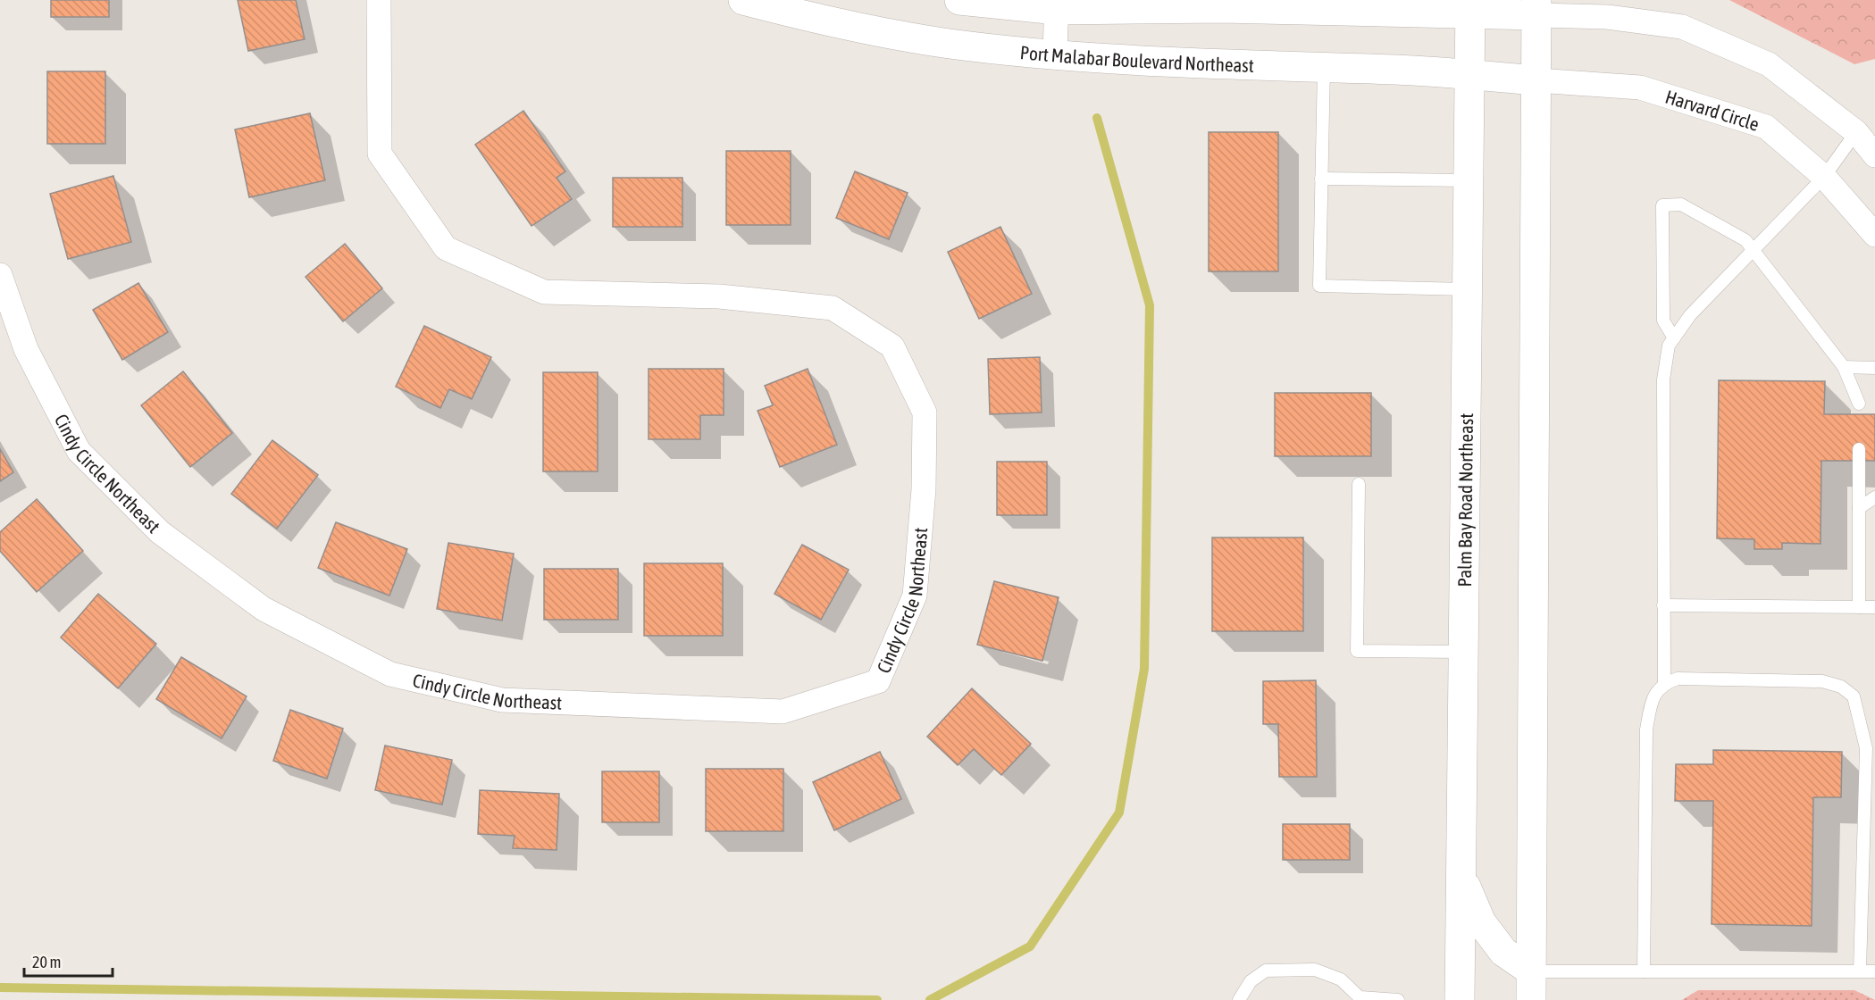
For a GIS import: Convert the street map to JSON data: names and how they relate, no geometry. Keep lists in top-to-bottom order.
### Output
{
  "streets": {
    "main road": ["Port Malabar Boulevard Northeast", "Palm Bay Road Northeast"],
    "street": ["Harvard Circle", "Cindy Circle Northeast"]
  },
  "crossings": [
    ["Port Malabar Boulevard Northeast", "Harvard Circle"],
    ["Port Malabar Boulevard Northeast", "Palm Bay Road Northeast"]
  ],
  "scale_bar": "20 m"
}
